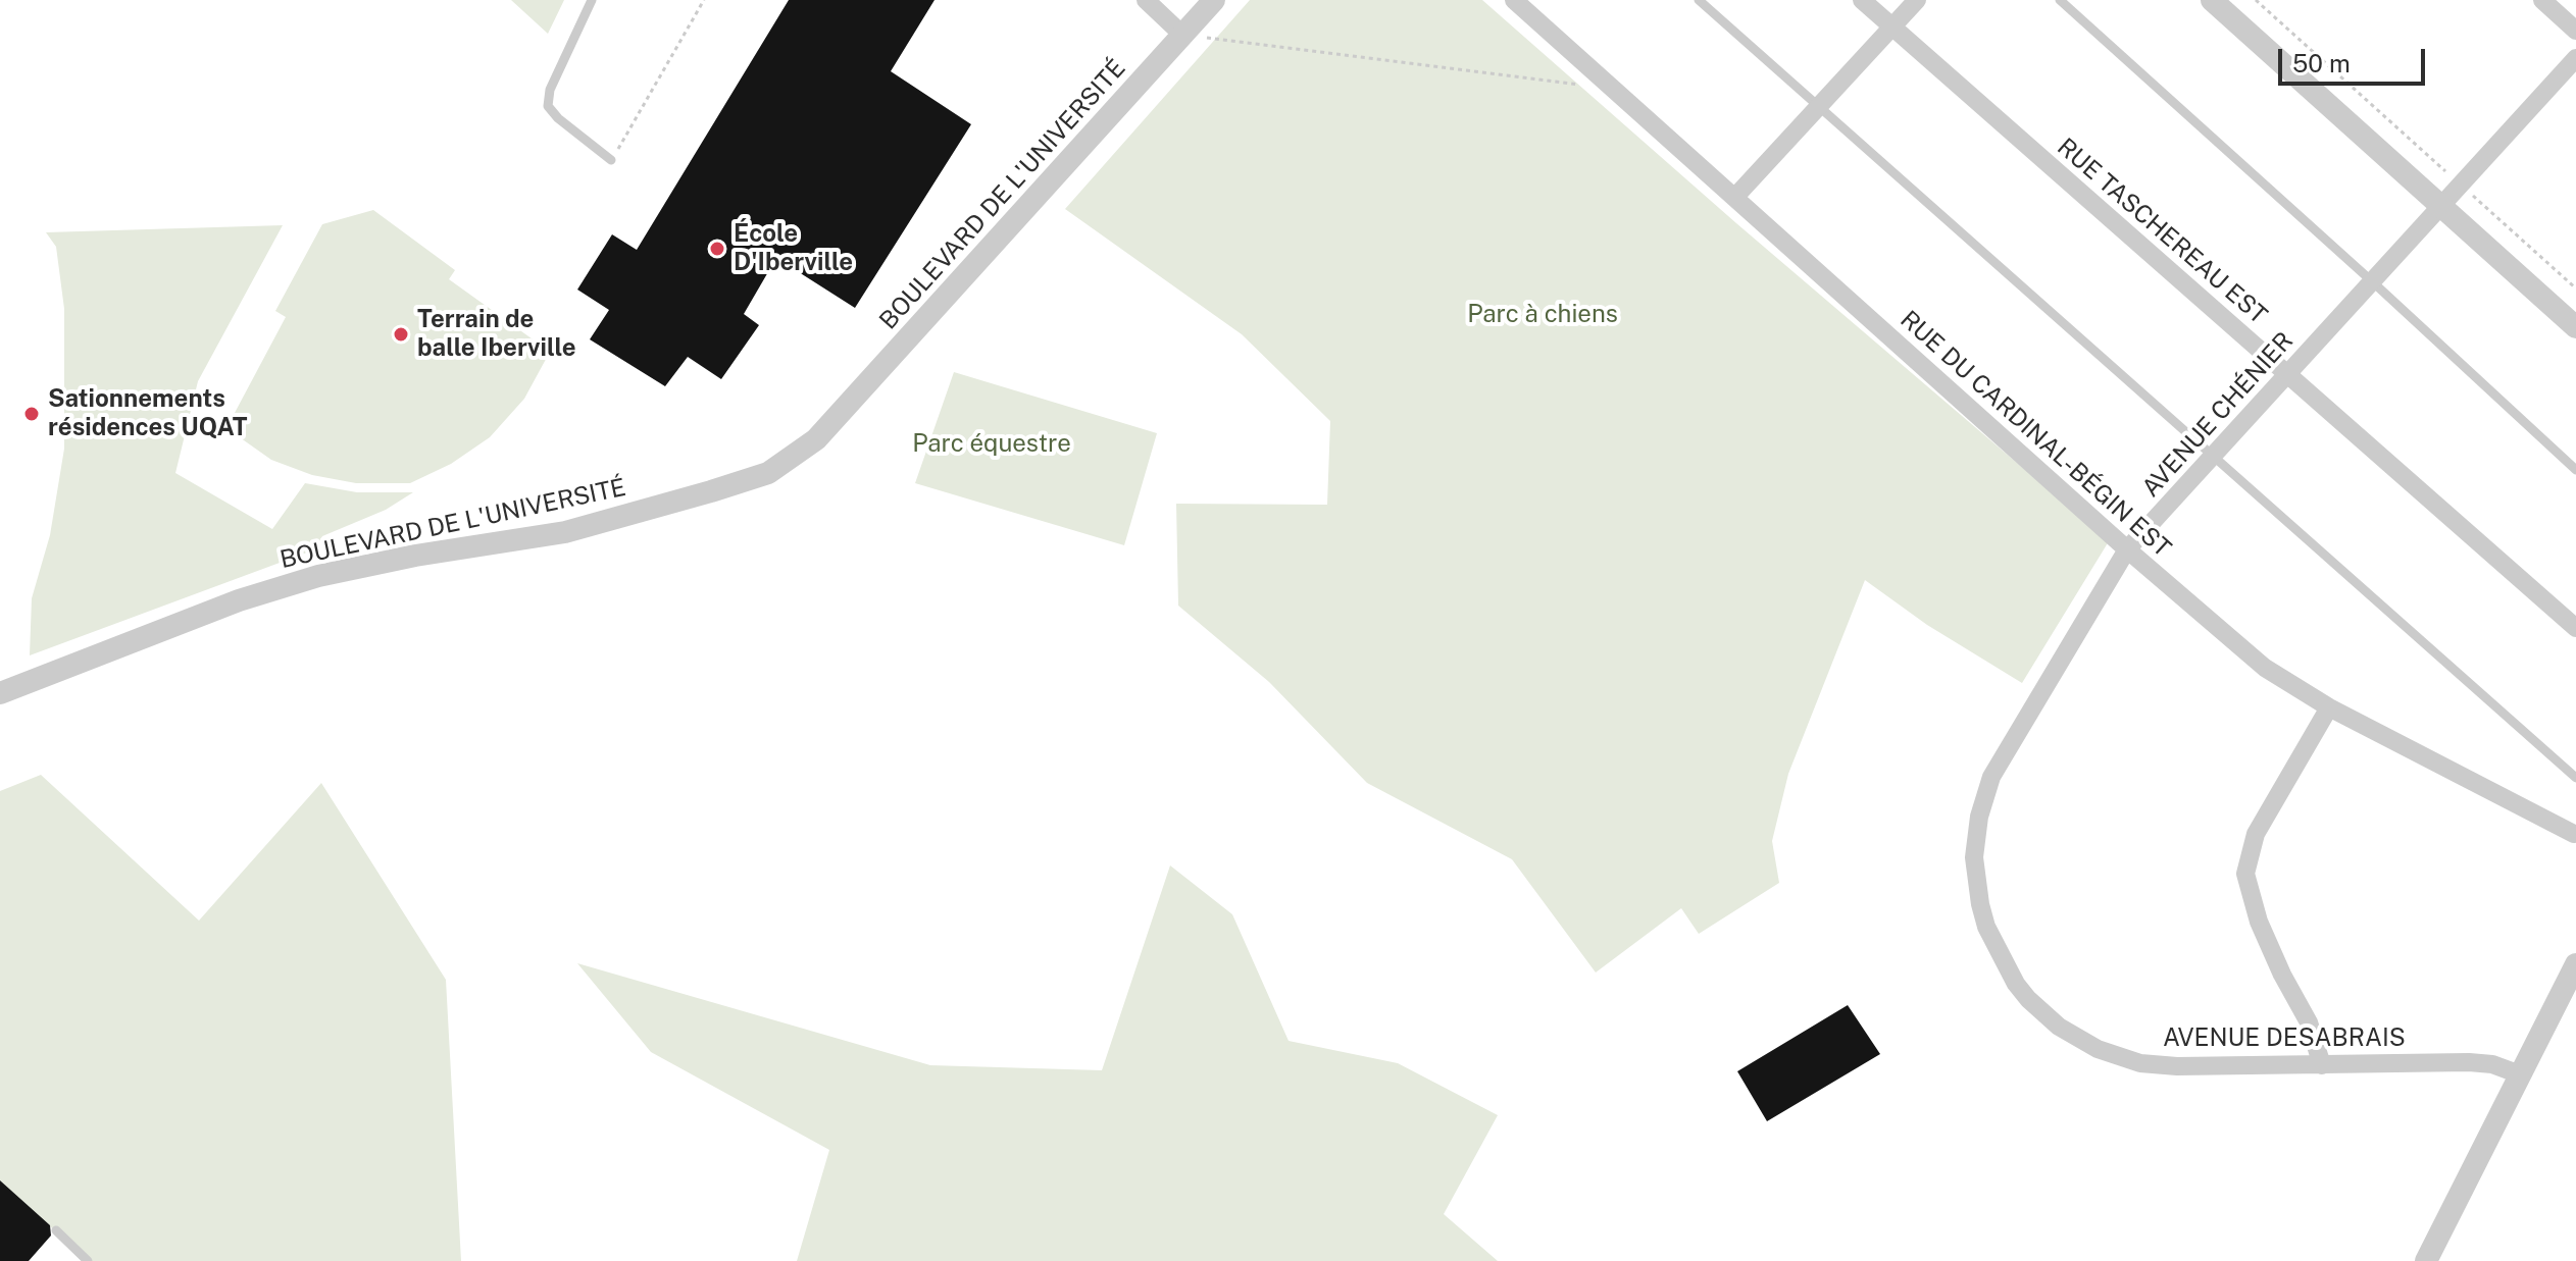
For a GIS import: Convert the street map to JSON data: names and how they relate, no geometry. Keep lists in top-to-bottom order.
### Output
{
  "streets": {
    "street": [
      "BOULEVARD DE L'UNIVERSITÉ",
      "RUE TASCHEREAU EST",
      "AVENUE CHÉNIER",
      "RUE DU CARDINAL-BÉGIN EST",
      "AVENUE DESABRAIS"
    ]
  },
  "crossings": [
    ["RUE TASCHEREAU EST", "AVENUE CHÉNIER"],
    ["AVENUE CHÉNIER", "RUE DU CARDINAL-BÉGIN EST"],
    ["AVENUE CHÉNIER", "AVENUE DESABRAIS"]
  ],
  "parks": ["Parc à chiens", "Parc équestre"],
  "places": ["École D'Iberville", "Terrain de balle Iberville", "Sationnements résidences UQAT"],
  "scale_bar": "50 m"
}
